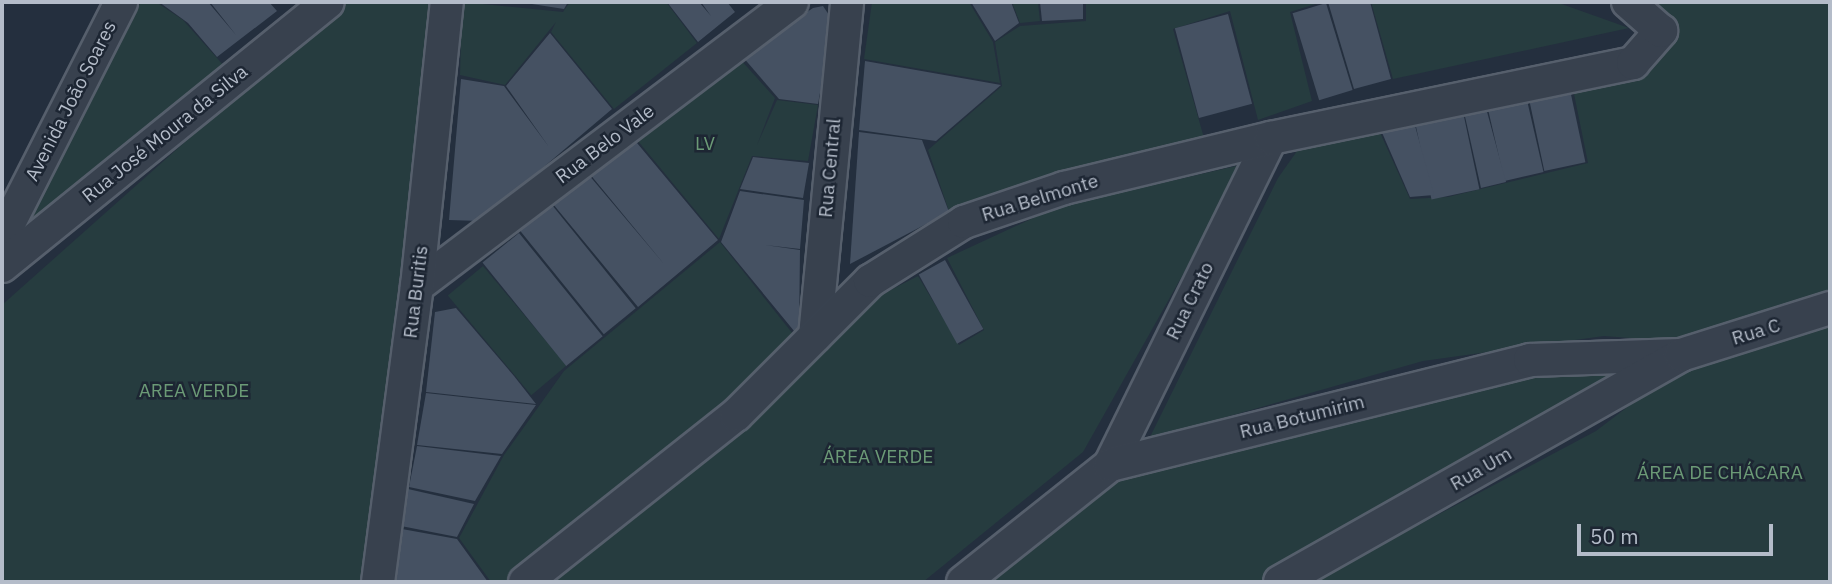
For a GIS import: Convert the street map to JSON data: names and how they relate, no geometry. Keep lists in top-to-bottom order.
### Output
{
  "streets": {
    "street": [
      "Avenida João Soares",
      "Rua José Moura da Silva",
      "Rua Belo Vale",
      "Rua Central",
      "Rua Belmonte",
      "Rua Buritis",
      "Rua Crato",
      "Rua C",
      "Rua Botumirim",
      "Rua Um"
    ]
  },
  "crossings": [
    ["Rua Belo Vale", "Rua Buritis"],
    ["Rua Central", "Rua Belmonte"],
    ["Rua Belmonte", "Rua Crato"],
    ["Rua Crato", "Rua Botumirim"],
    ["Rua C", "Rua Botumirim"],
    ["Rua C", "Rua Um"],
    ["Rua Botumirim", "Rua Um"]
  ],
  "parks": [
    "LV",
    "AREA VERDE",
    "ÁREA VERDE",
    "ÁREA DE CHÁCARA"
  ],
  "scale_bar": "50 m"
}
